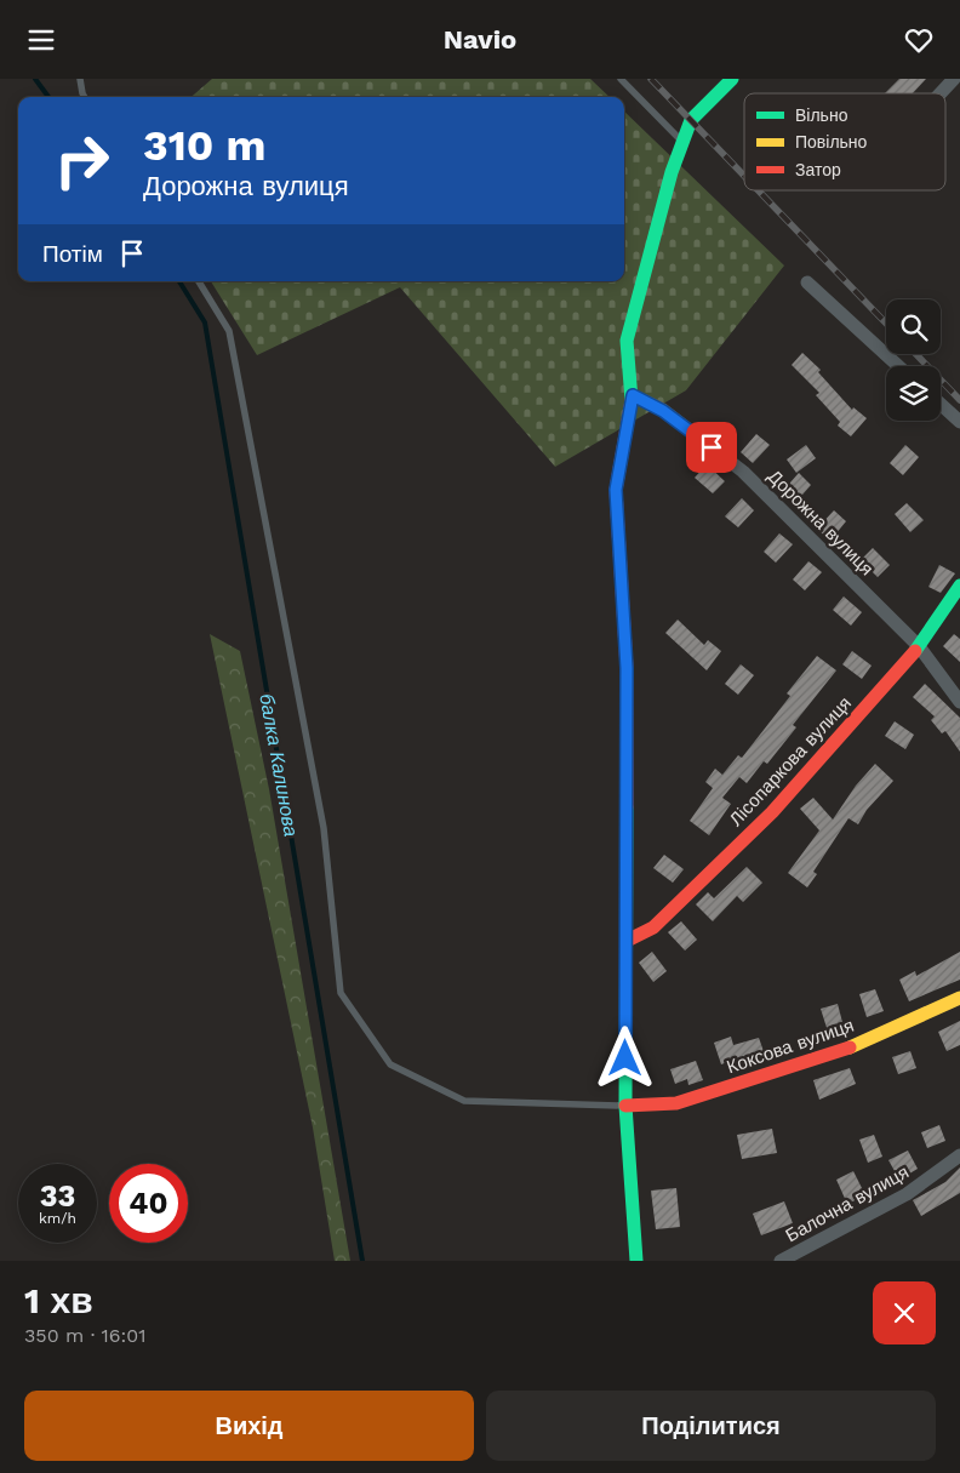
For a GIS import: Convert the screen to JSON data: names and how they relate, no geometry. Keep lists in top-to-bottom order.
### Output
{
  "streets": {
    "street": [
      "Дорожна вулиця",
      "Лісопаркова вулиця",
      "Коксова вулиця",
      "Балочна вулиця"
    ]
  },
  "crossings": [
    ["Дорожна вулиця", "Лісопаркова вулиця"]
  ],
  "water": ["балка Калинова"],
  "legend": ["Вільно", "Повільно", "Затор"],
  "page": {
    "header": "Navio",
    "turn": ["310 m", "Дорожна вулиця"],
    "then": "Потім",
    "speed": "33 km/h",
    "limit": "40",
    "heading": ["1 хв", "350 m · 16:01"],
    "buttons": ["Вихід", "Поділитися"]
  }
}
